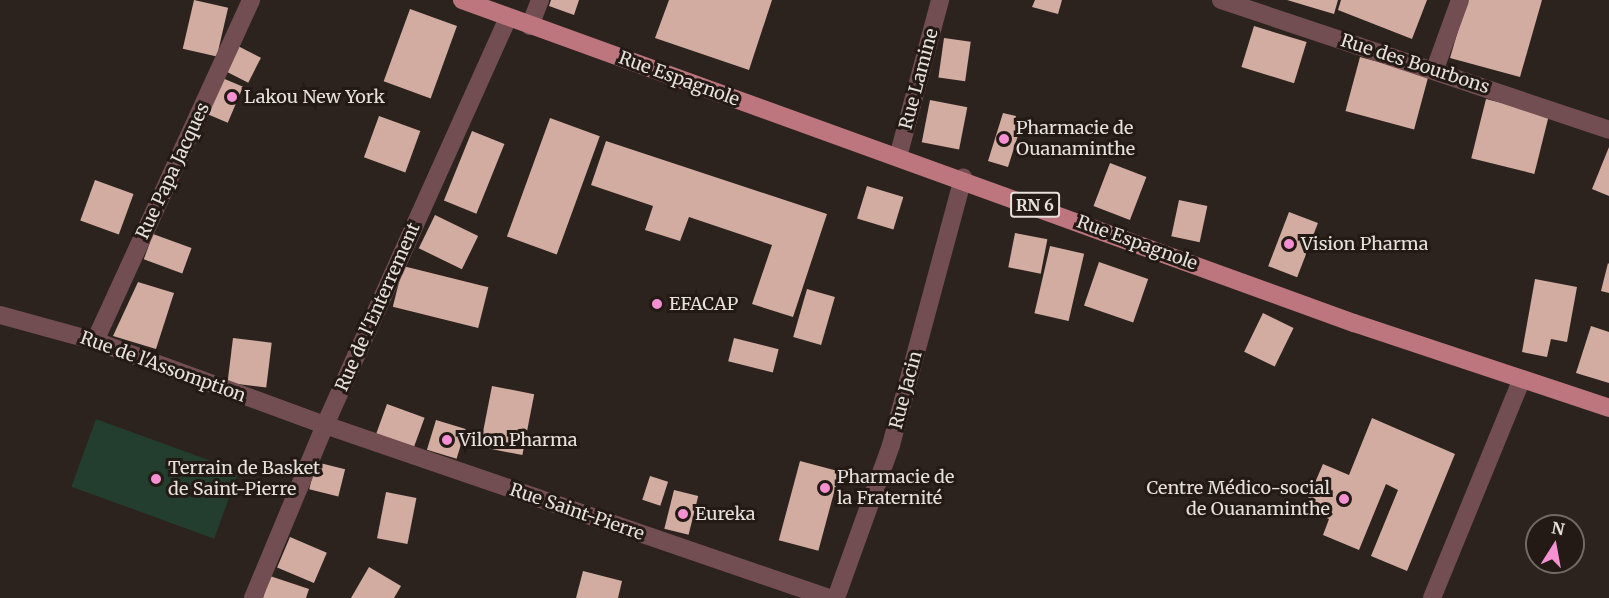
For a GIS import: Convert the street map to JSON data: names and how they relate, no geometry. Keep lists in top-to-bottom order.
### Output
{
  "streets": {
    "main road": ["Rue Espagnole", "RN 6"],
    "street": [
      "Rue des Bourbons",
      "Rue Lamine",
      "Rue Papa Jacques",
      "Rue de l'Enterrement",
      "Rue de l'Assomption",
      "Rue Jacin",
      "Rue Saint-Pierre"
    ]
  },
  "crossings": [
    ["Rue Espagnole", "Rue Lamine"],
    ["Rue Espagnole", "Rue de l'Enterrement"],
    ["Rue Espagnole", "Rue Jacin"],
    ["Rue Papa Jacques", "Rue de l'Assomption"],
    ["Rue de l'Enterrement", "Rue de l'Assomption"],
    ["Rue de l'Enterrement", "Rue Saint-Pierre"],
    ["Rue de l'Assomption", "Rue Saint-Pierre"]
  ],
  "places": [
    "Lakou New York",
    "Pharmacie de Ouanaminthe",
    "Vision Pharma",
    "EFACAP",
    "Vilon Pharma",
    "Terrain de Basket de Saint-Pierre",
    "Pharmacie de la Fraternité",
    "Centre Médico-social de Ouanaminthe",
    "Eureka"
  ],
  "north": "top"
}
